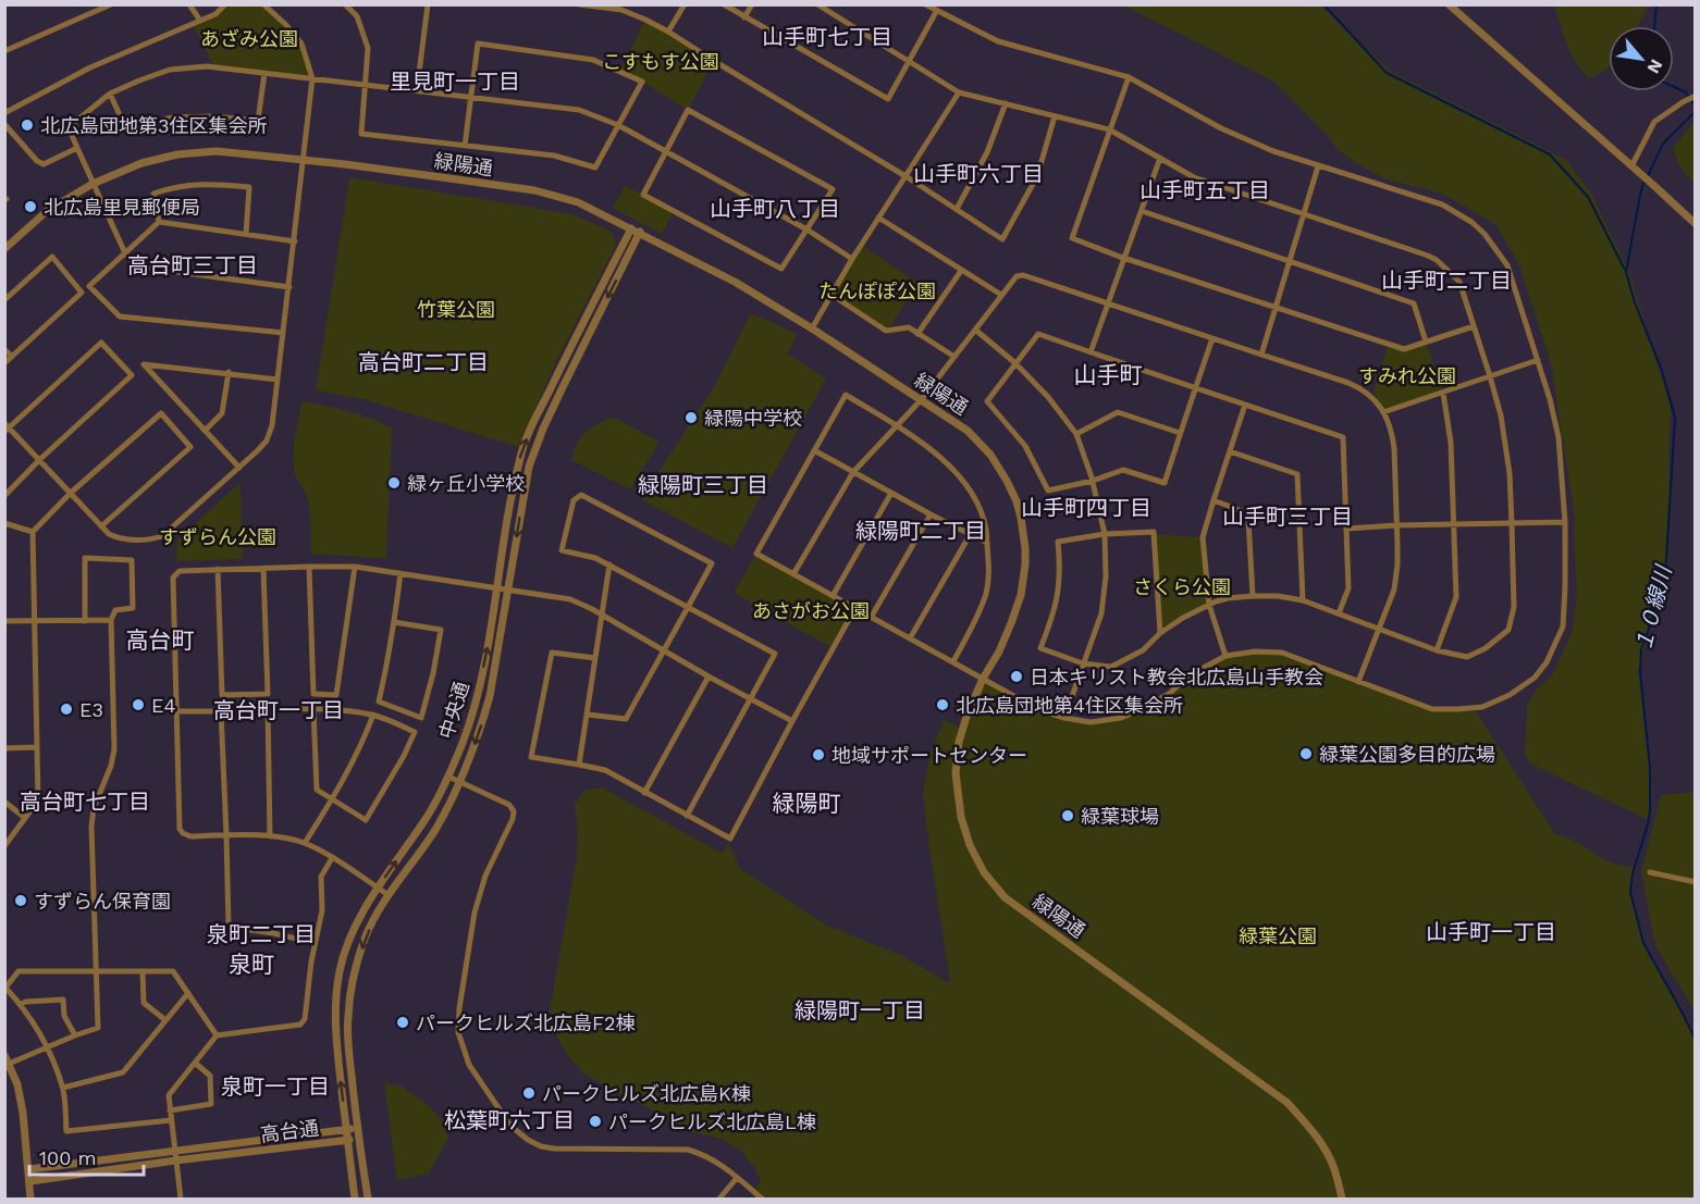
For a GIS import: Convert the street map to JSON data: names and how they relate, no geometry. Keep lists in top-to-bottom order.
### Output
{
  "streets": {
    "street": ["緑陽通", "中央通", "高台通"]
  },
  "crossings": [
    ["緑陽通", "中央通"],
    ["中央通", "高台通"]
  ],
  "districts": [
    "山手町七丁目",
    "里見町一丁目",
    "山手町六丁目",
    "山手町五丁目",
    "山手町八丁目",
    "高台町三丁目",
    "山手町二丁目",
    "高台町二丁目",
    "山手町",
    "緑陽町三丁目",
    "山手町四丁目",
    "山手町三丁目",
    "緑陽町二丁目",
    "高台町",
    "高台町一丁目",
    "高台町七丁目",
    "緑陽町",
    "山手町一丁目",
    "泉町二丁目",
    "泉町",
    "緑陽町一丁目",
    "泉町一丁目",
    "松葉町六丁目"
  ],
  "water": ["１０線川"],
  "parks": [
    "あざみ公園",
    "こすもす公園",
    "たんぽぽ公園",
    "竹葉公園",
    "すみれ公園",
    "すずらん公園",
    "さくら公園",
    "あさがお公園",
    "緑葉公園"
  ],
  "places": [
    "北広島団地第3住区集会所",
    "北広島里見郵便局",
    "緑陽中学校",
    "緑ヶ丘小学校",
    "日本キリスト教会北広島山手教会",
    "E4",
    "北広島団地第4住区集会所",
    "E3",
    "緑葉公園多目的広場",
    "地域サポートセンター",
    "緑葉球場",
    "すずらん保育園",
    "パークヒルズ北広島F2棟",
    "パークヒルズ北広島K棟",
    "パークヒルズ北広島L棟"
  ],
  "scale_bar": "100 m",
  "north": "bottom right"
}
